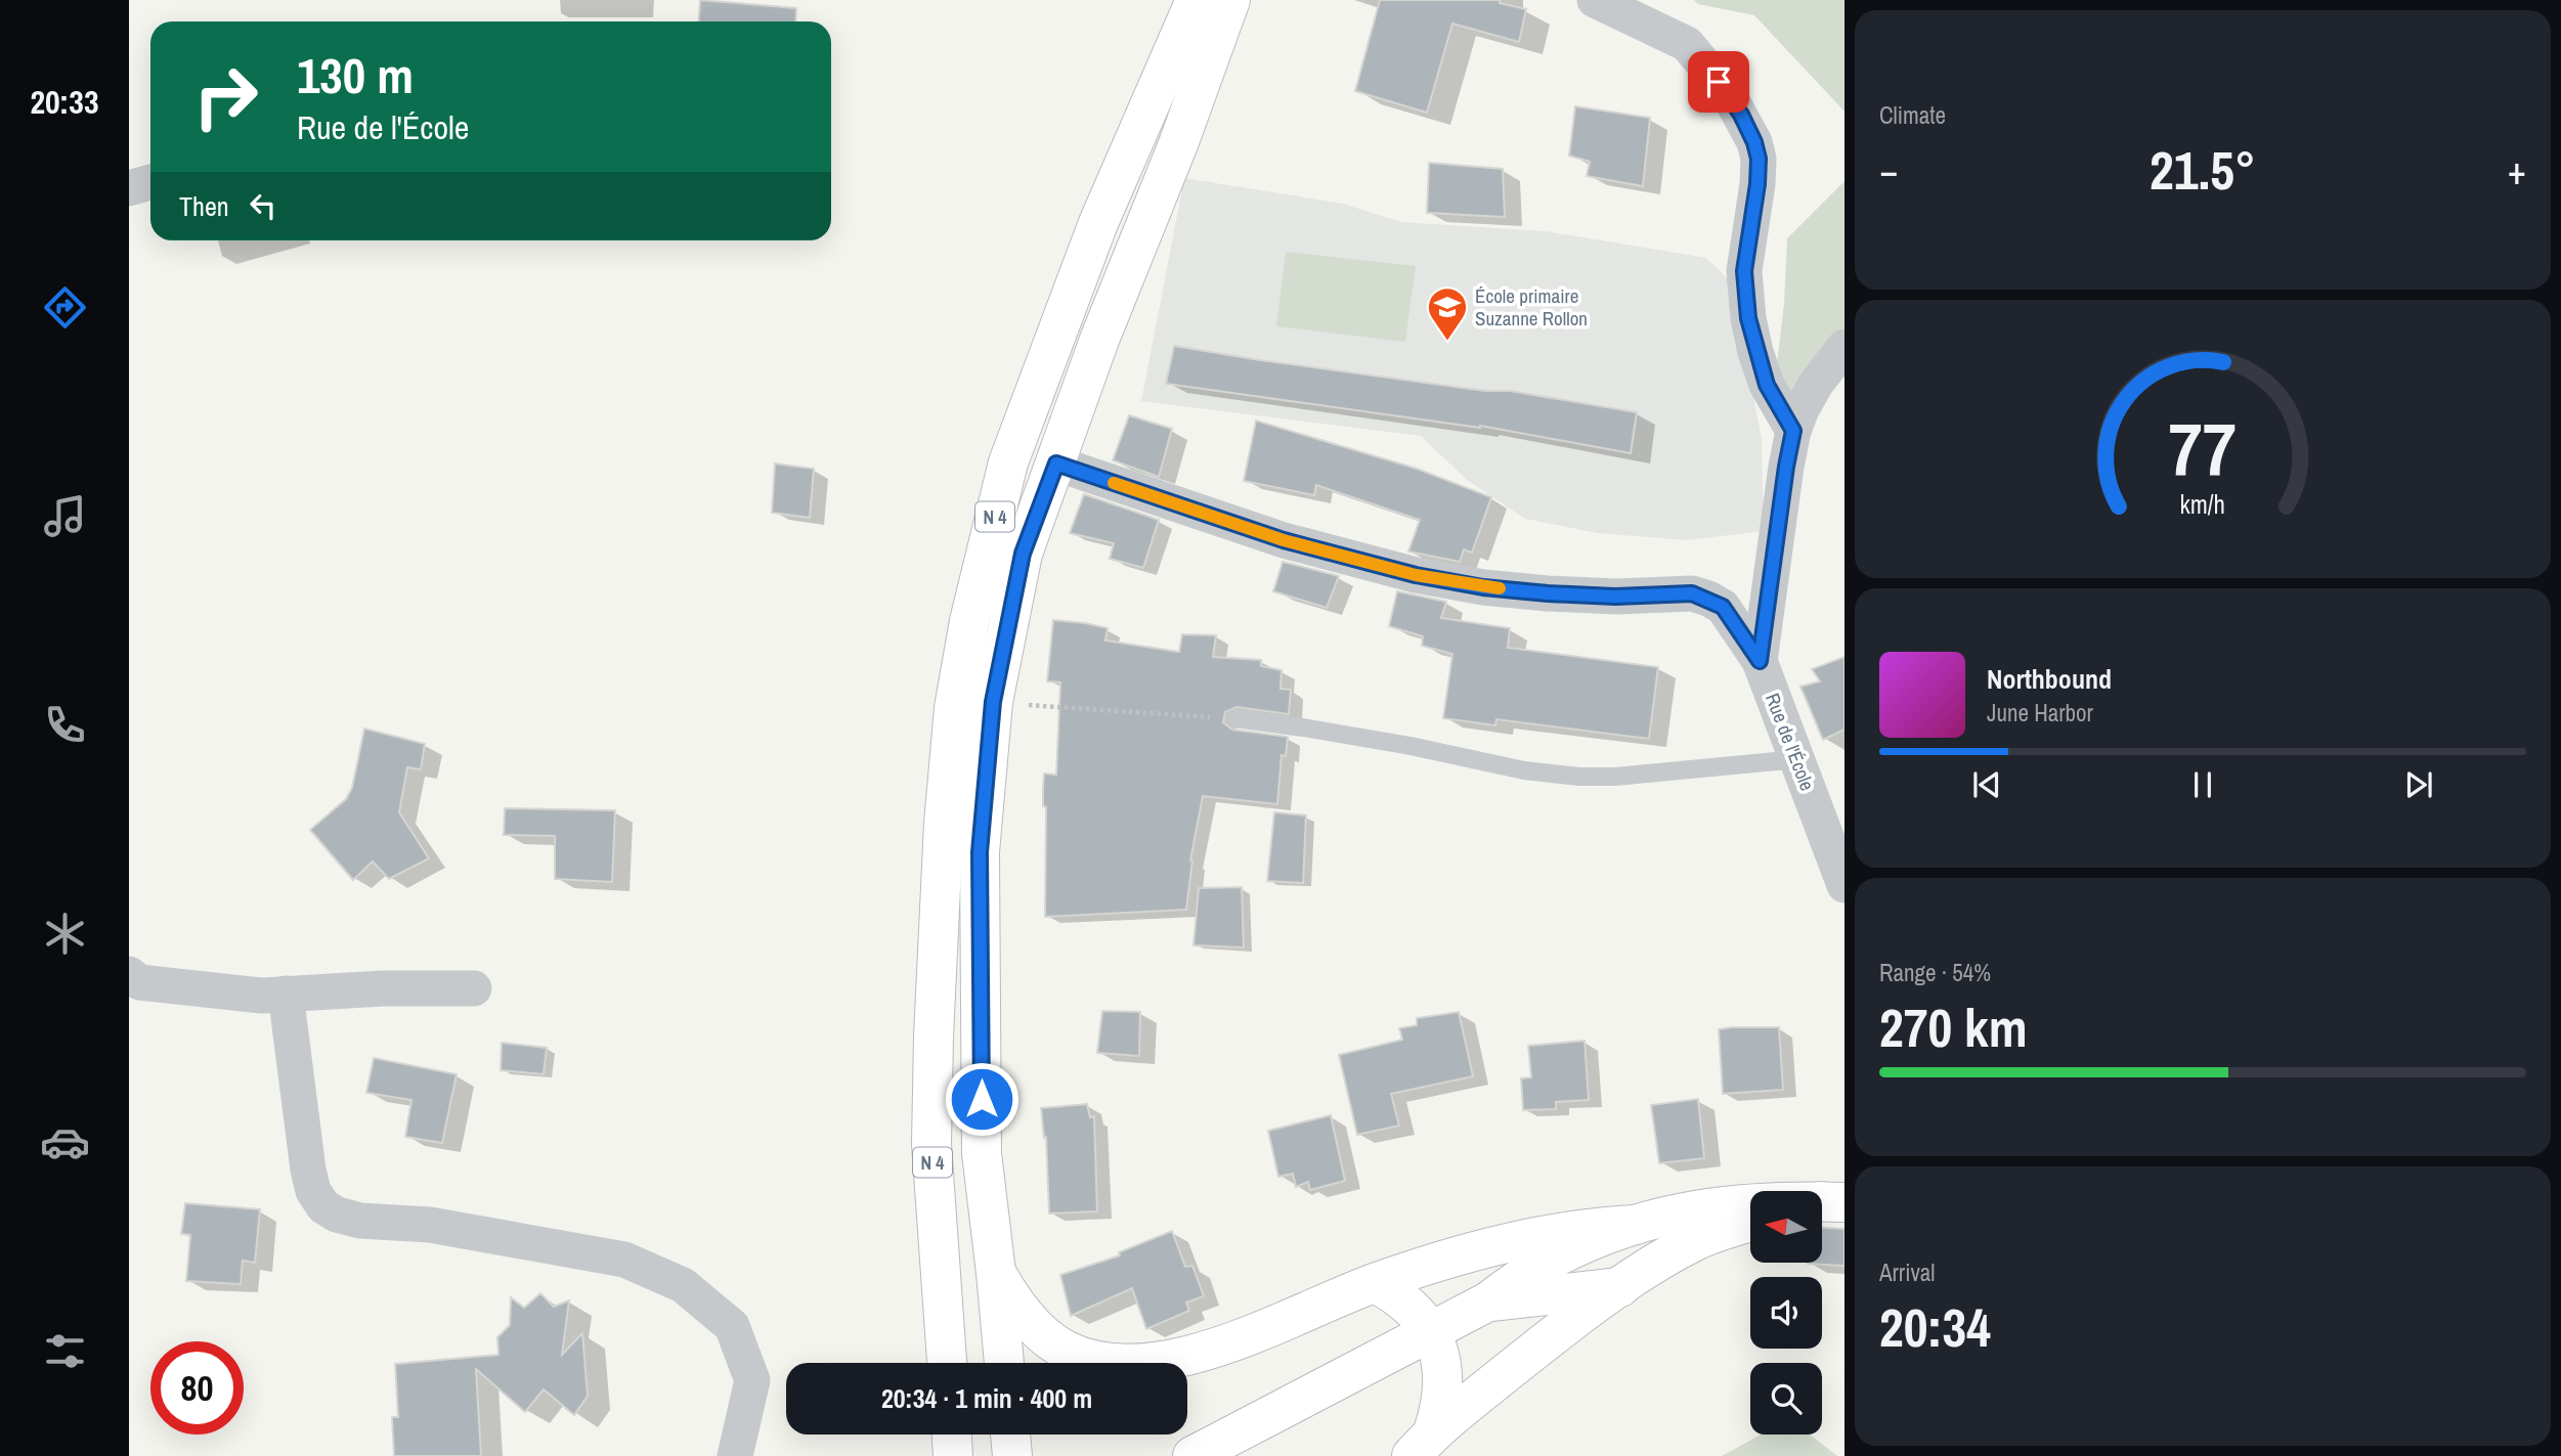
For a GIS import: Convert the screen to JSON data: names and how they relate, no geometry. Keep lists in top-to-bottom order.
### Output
{
  "streets": {
    "main road": ["N 4"],
    "street": ["Rue de l'École"]
  },
  "crossings": [
    ["N 4", "Rue de l'École"]
  ],
  "places": {
    "school or university": ["École primaire Suzanne Rollon"]
  },
  "north": "left",
  "page": {
    "tabs": "20:33",
    "tile": [
      "Climate",
      ["Range · 54%", "270 km"],
      ["Arrival", "20:34"]
    ],
    "turn": ["130 m", "Rue de l'École"],
    "heat": ["−", "21.5°", "+"],
    "then": "Then",
    "song": ["Northbound", "June Harbor"],
    "limit": "80",
    "trip": "20:34 · 1 min · 400 m",
    "gauge": ["77", "km/h"]
  }
}
